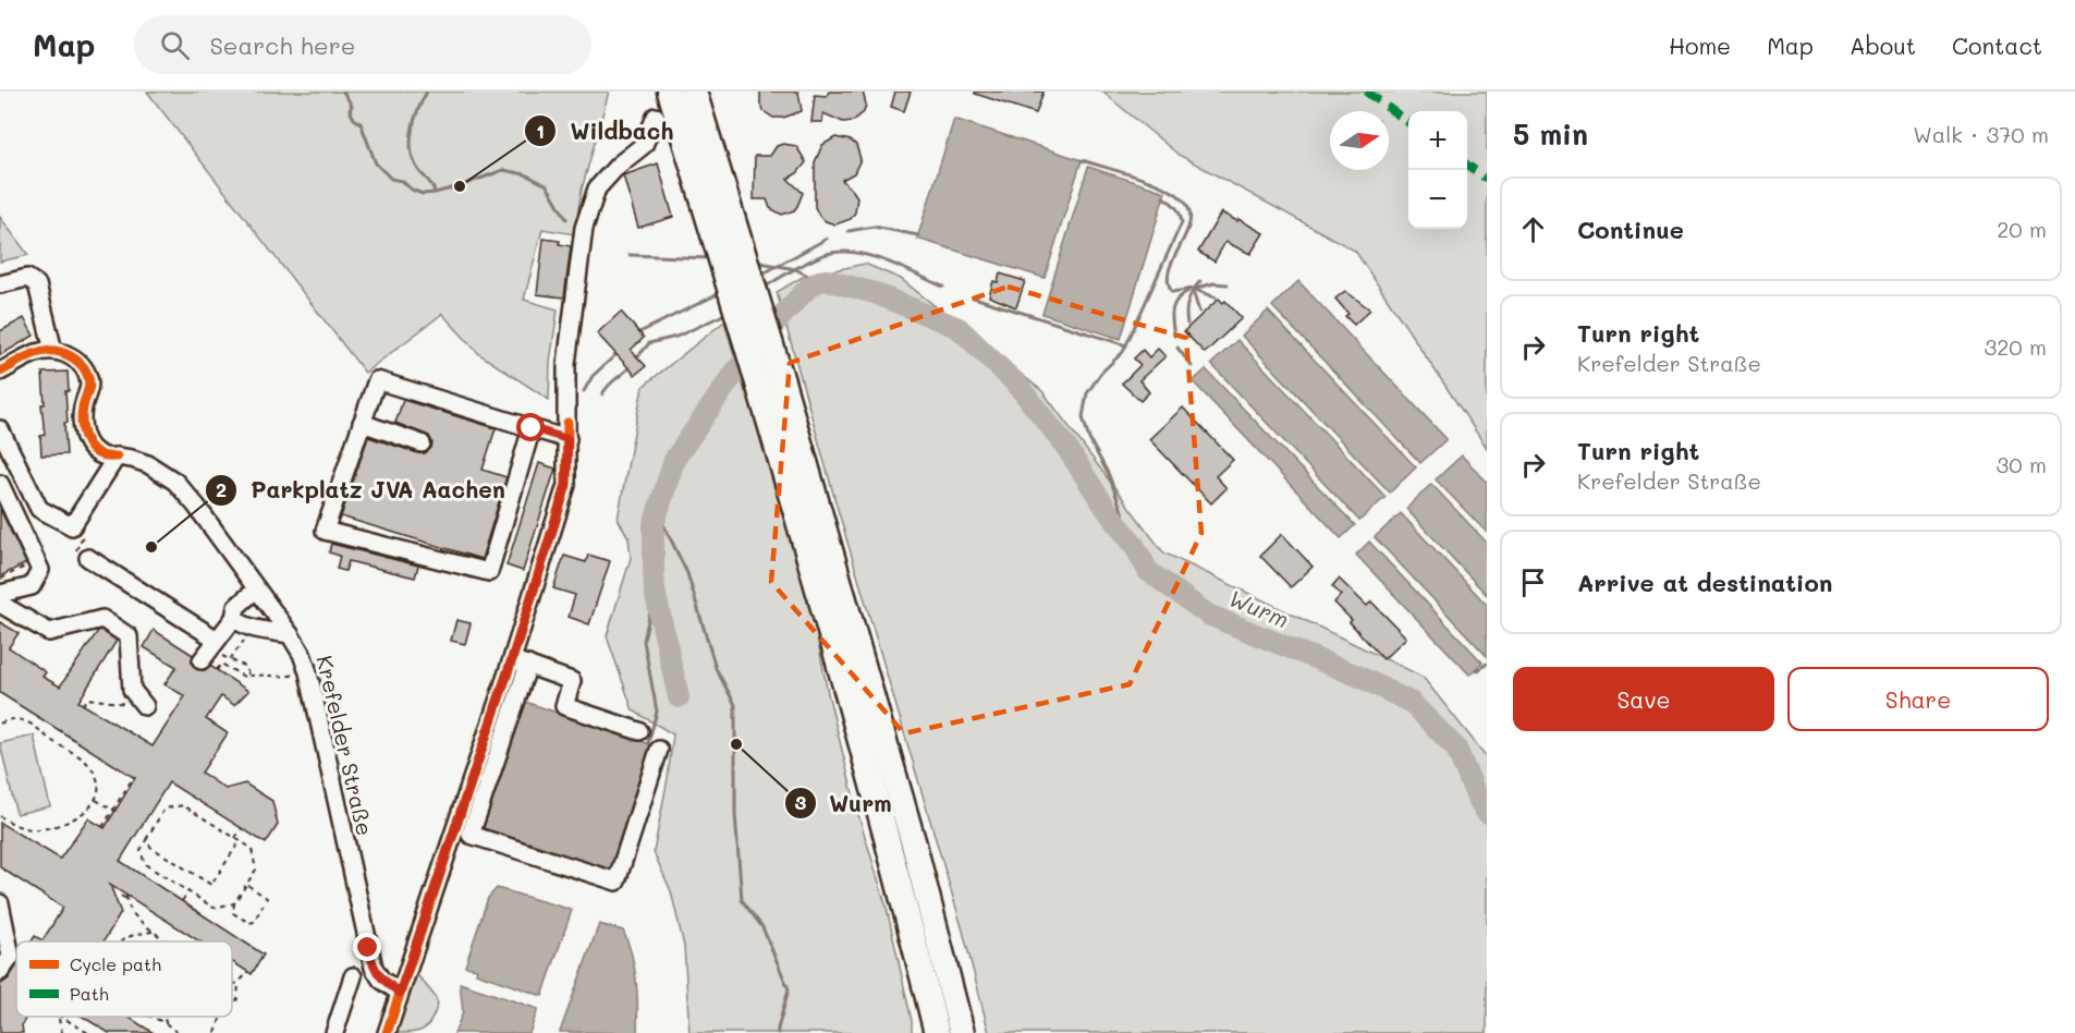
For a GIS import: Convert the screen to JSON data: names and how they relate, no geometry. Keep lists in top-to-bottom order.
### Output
{
  "streets": {
    "street": ["Krefelder Straße"]
  },
  "water": ["Wurm"],
  "places": ["Wildbach", "Parkplatz JVA Aachen", "Wurm"],
  "legend": ["Cycle path", "Path"],
  "north": "right",
  "page": {
    "header": "Map",
    "search": "Search here",
    "nav": [
      "Home",
      "Map",
      "About",
      "Contact"
    ],
    "heading": ["5 min", "Walk · 370 m"],
    "map_buttons": ["+", "−"],
    "list": [
      ["Continue", "20 m"],
      ["Turn right", "Krefelder Straße", "320 m"],
      ["Turn right", "Krefelder Straße", "30 m"],
      "Arrive at destination"
    ],
    "buttons": ["Save", "Share"]
  }
}
